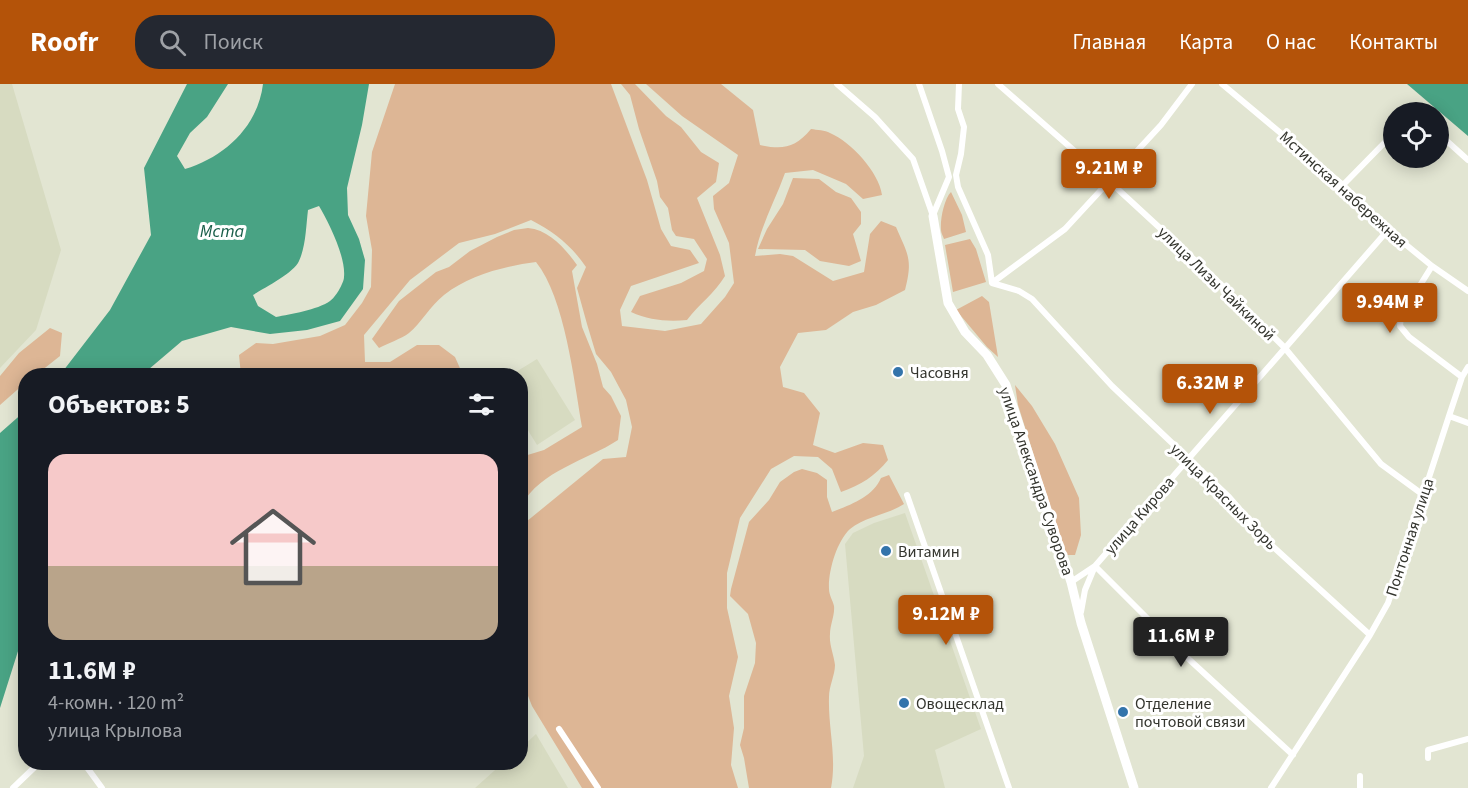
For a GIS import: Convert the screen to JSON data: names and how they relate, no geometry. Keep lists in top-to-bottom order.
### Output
{
  "streets": {
    "street": [
      "Мстинская набережная",
      "улица Лизы Чайкиной",
      "улица Александра Суворова",
      "улица Красных Зорь",
      "улица Кирова",
      "Понтонная улица"
    ]
  },
  "crossings": [
    ["Мстинская набережная", "улица Кирова"],
    ["улица Лизы Чайкиной", "улица Кирова"],
    ["улица Лизы Чайкиной", "Понтонная улица"],
    ["улица Александра Суворова", "улица Кирова"],
    ["улица Красных Зорь", "улица Кирова"],
    ["улица Красных Зорь", "Понтонная улица"]
  ],
  "water": ["Мста"],
  "places": [
    "Часовня",
    "Витамин",
    "Овощесклад",
    "Отделение почтовой связи"
  ],
  "page": {
    "header": "Roofr",
    "search": "Поиск",
    "nav": [
      "Главная",
      "Карта",
      "О нас",
      "Контакты"
    ],
    "price": [
      "9.21M ₽",
      "9.94M ₽",
      "6.32M ₽",
      "9.12M ₽",
      "11.6M ₽"
    ],
    "heading": "Объектов: 5",
    "list": [
      {
        "name": "11.6M ₽",
        "note": "4-комн. · 120 m² · улица Крылова"
      }
    ]
  }
}
